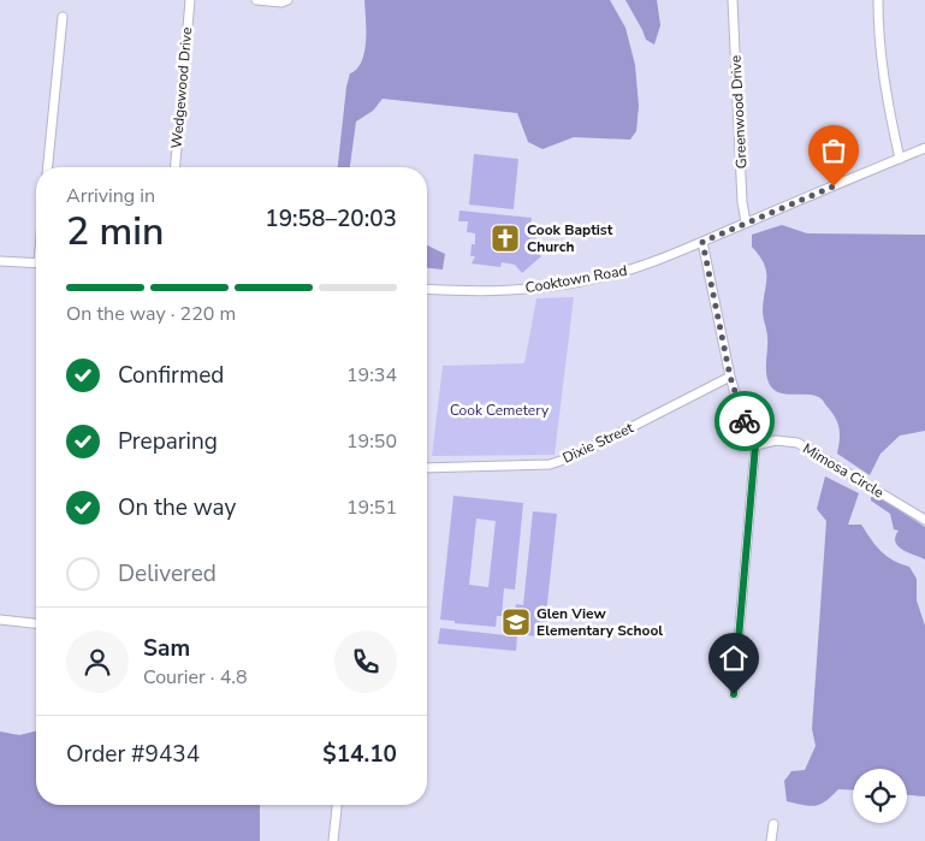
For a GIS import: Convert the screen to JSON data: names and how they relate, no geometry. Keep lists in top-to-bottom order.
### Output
{
  "streets": {
    "street": [
      "Wedgewood Drive",
      "Greenwood Drive",
      "Cooktown Road",
      "Dixie Street",
      "Mimosa Circle"
    ]
  },
  "crossings": [
    ["Greenwood Drive", "Cooktown Road"]
  ],
  "parks": ["Cook Cemetery"],
  "places": {
    "church": ["Cook Baptist Church"],
    "school or university": ["Glen View Elementary School"]
  },
  "page": {
    "heading": ["2 min", "Arriving in", "19:58–20:03"],
    "panel": [
      "Sam",
      "Courier · 4.8",
      "Order #9434",
      "$14.10"
    ],
    "bar": "On the way · 220 m",
    "list": [
      ["Confirmed", "19:34"],
      ["Preparing", "19:50"],
      ["On the way", "19:51"],
      "Delivered"
    ]
  }
}
